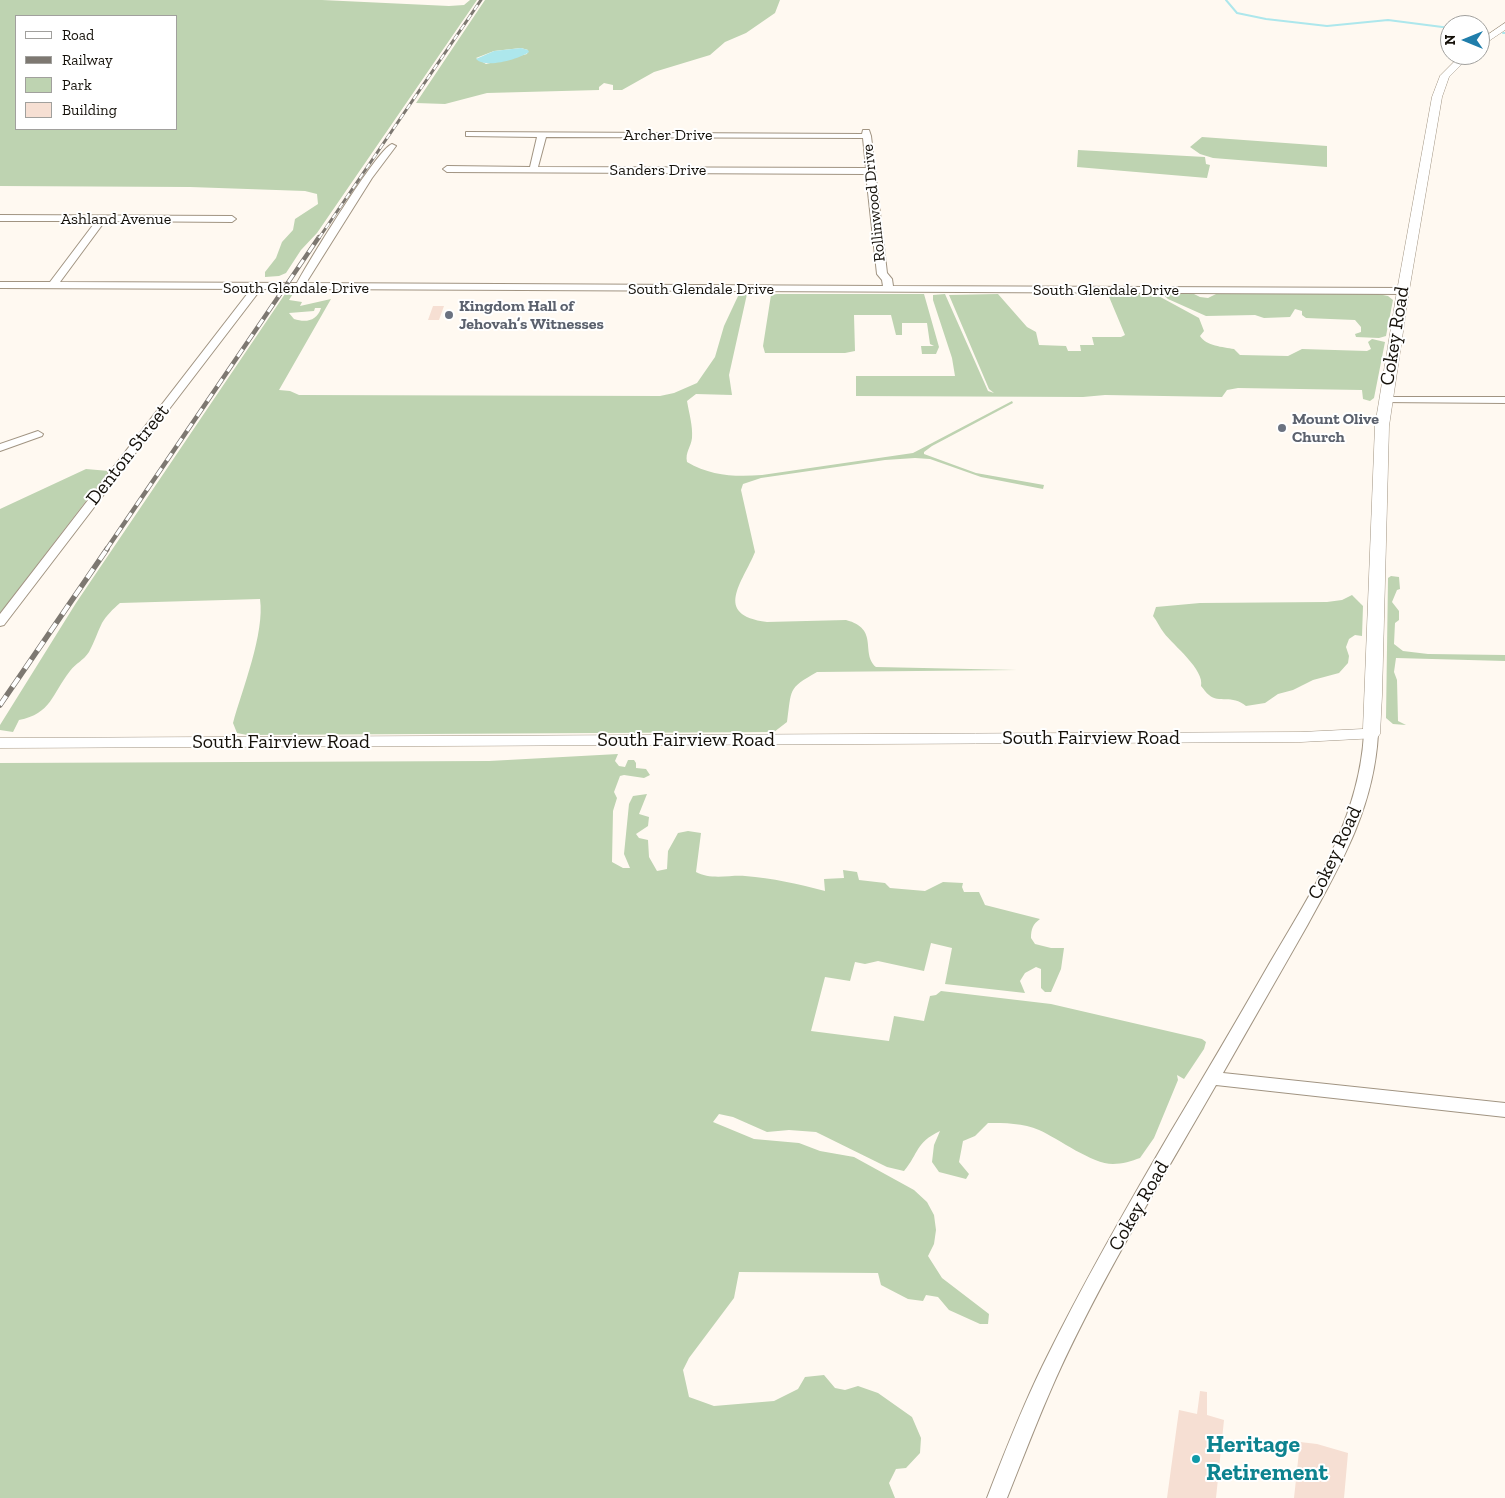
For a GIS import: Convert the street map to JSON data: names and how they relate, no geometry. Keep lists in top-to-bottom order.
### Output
{
  "streets": {
    "main road": ["Cokey Road", "South Fairview Road"],
    "street": [
      "Archer Drive",
      "Sanders Drive",
      "Rollinwood Drive",
      "Ashland Avenue",
      "South Glendale Drive",
      "Denton Street"
    ]
  },
  "crossings": [
    ["Archer Drive", "Rollinwood Drive"],
    ["Sanders Drive", "Rollinwood Drive"],
    ["Rollinwood Drive", "South Glendale Drive"],
    ["South Glendale Drive", "Cokey Road"],
    ["South Glendale Drive", "Denton Street"],
    ["Cokey Road", "South Fairview Road"]
  ],
  "places": ["Kingdom Hall of Jehovah’s Witnesses", "Mount Olive Church", "Heritage Retirement"],
  "legend": [
    "Road",
    "Railway",
    "Park",
    "Building"
  ],
  "north": "left"
}
